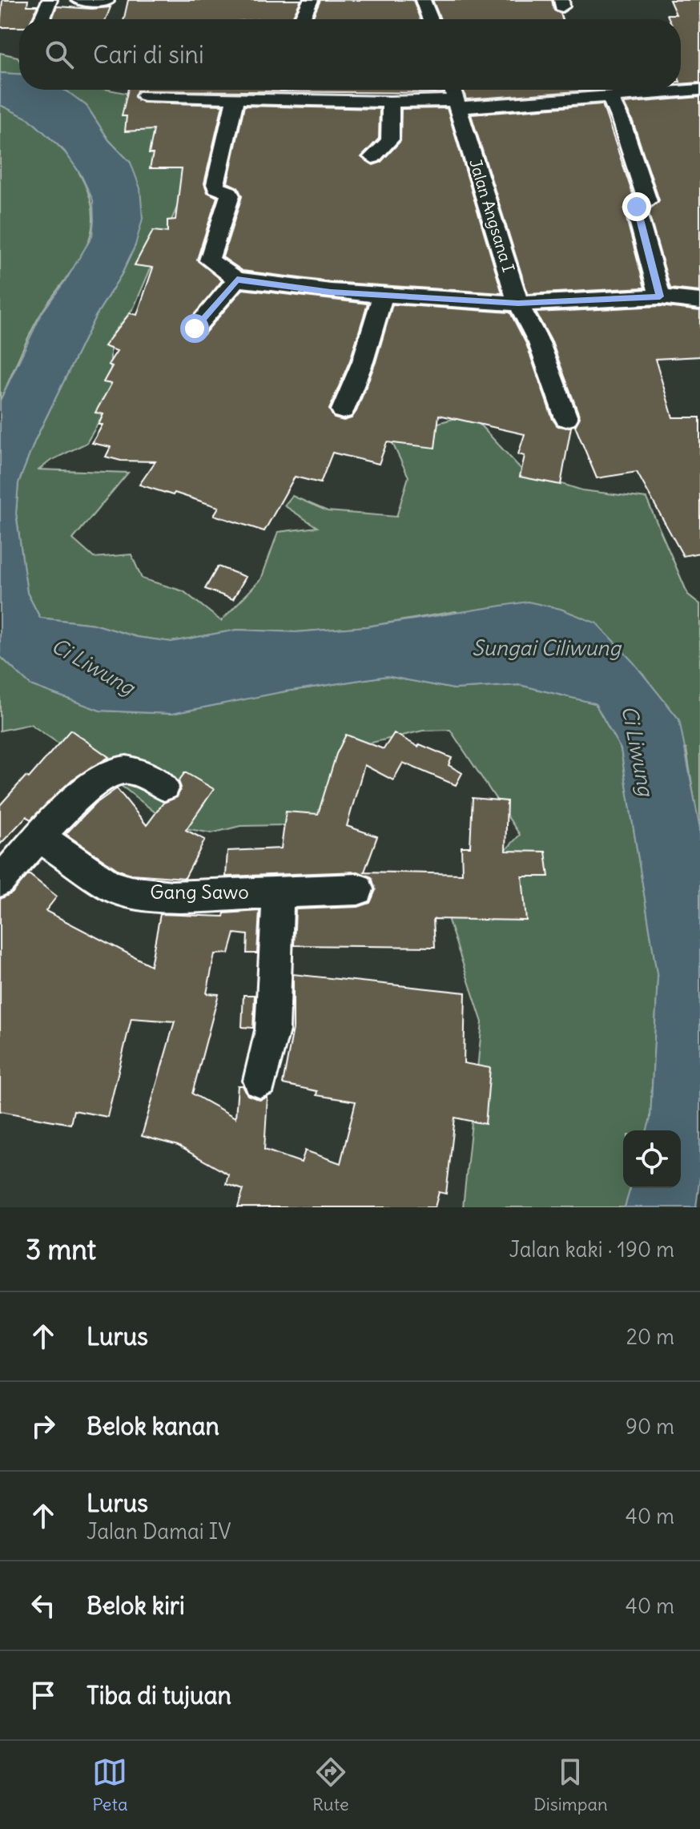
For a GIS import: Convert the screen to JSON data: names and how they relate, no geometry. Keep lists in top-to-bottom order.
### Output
{
  "streets": {
    "street": ["Jalan Angsana I", "Gang Sawo"]
  },
  "water": ["Sungai Ciliwung", "Ci Liwung"],
  "page": {
    "search": "Cari di sini",
    "heading": ["3 mnt", "Jalan kaki · 190 m"],
    "list": [
      ["Lurus", "20 m"],
      ["Belok kanan", "90 m"],
      ["Lurus", "Jalan Damai IV", "40 m"],
      ["Belok kiri", "40 m"],
      "Tiba di tujuan"
    ],
    "nav": ["Peta", "Rute", "Disimpan"]
  }
}
